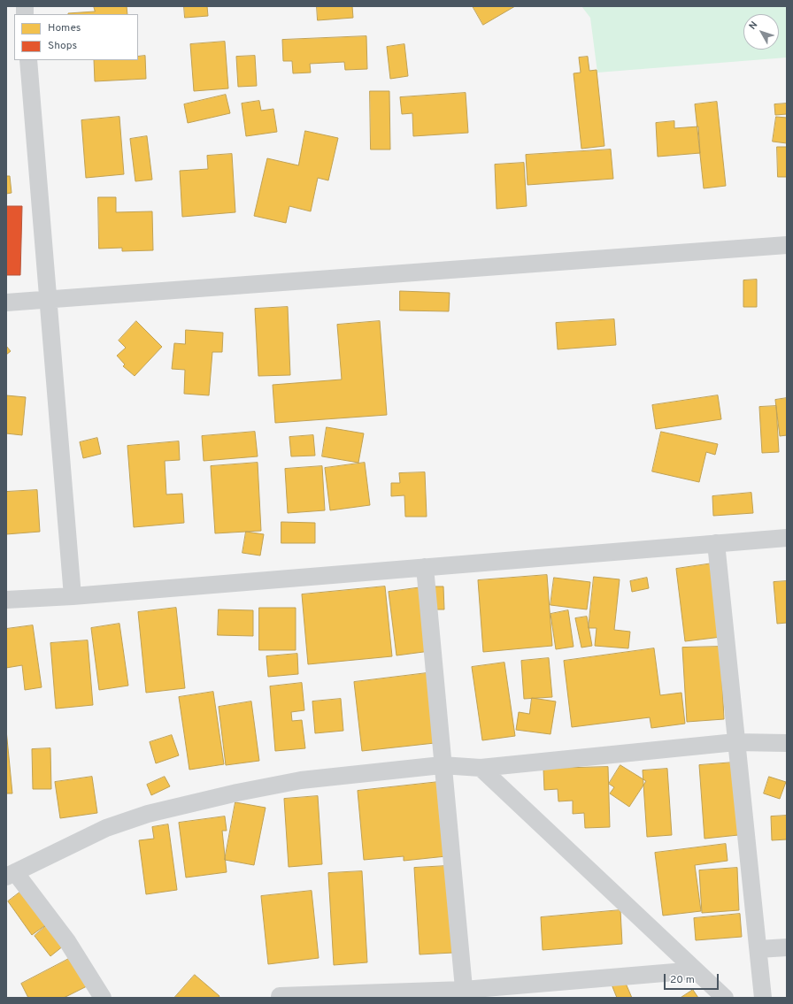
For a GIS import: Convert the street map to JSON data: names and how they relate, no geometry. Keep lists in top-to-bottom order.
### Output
{
  "legend": ["Homes", "Shops"],
  "scale_bar": "20 m",
  "north": "top left"
}
